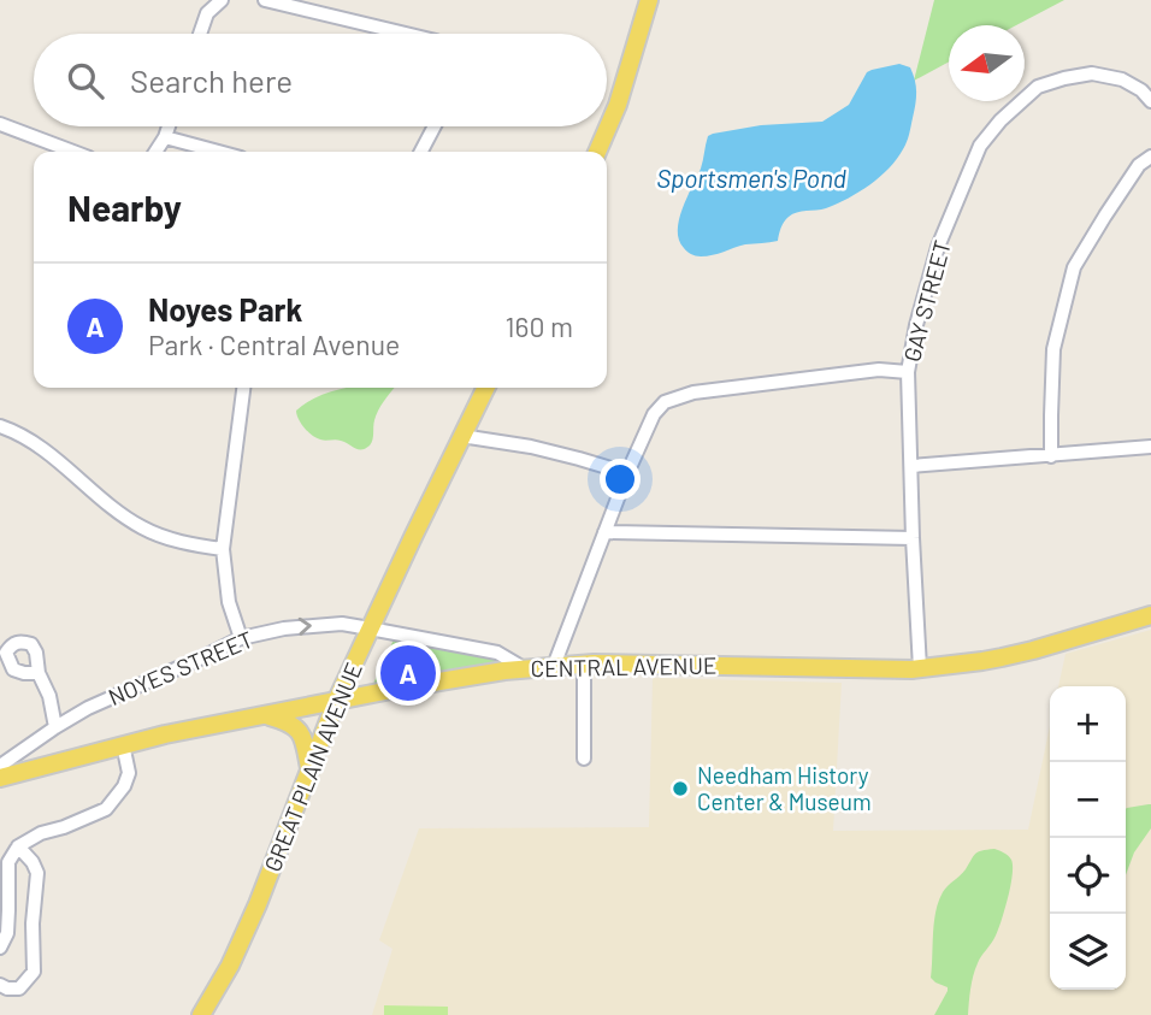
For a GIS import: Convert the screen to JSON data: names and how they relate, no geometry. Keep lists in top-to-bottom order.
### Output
{
  "streets": {
    "main road": ["CENTRAL AVENUE", "GREAT PLAIN AVENUE"],
    "street": ["GAY STREET", "NOYES STREET"]
  },
  "crossings": [
    ["GAY STREET", "CENTRAL AVENUE"],
    ["CENTRAL AVENUE", "NOYES STREET"],
    ["CENTRAL AVENUE", "GREAT PLAIN AVENUE"],
    ["NOYES STREET", "GREAT PLAIN AVENUE"]
  ],
  "water": ["Sportsmen's Pond"],
  "places": ["Needham History Center & Museum"],
  "north": "left",
  "page": {
    "search": "Search here",
    "heading": "Nearby",
    "list": [
      {
        "mark": "A",
        "name": "Noyes Park",
        "note": "Park · Central Avenue",
        "value": "160 m"
      }
    ],
    "pins": "A",
    "map_buttons": ["+", "−"]
  }
}
